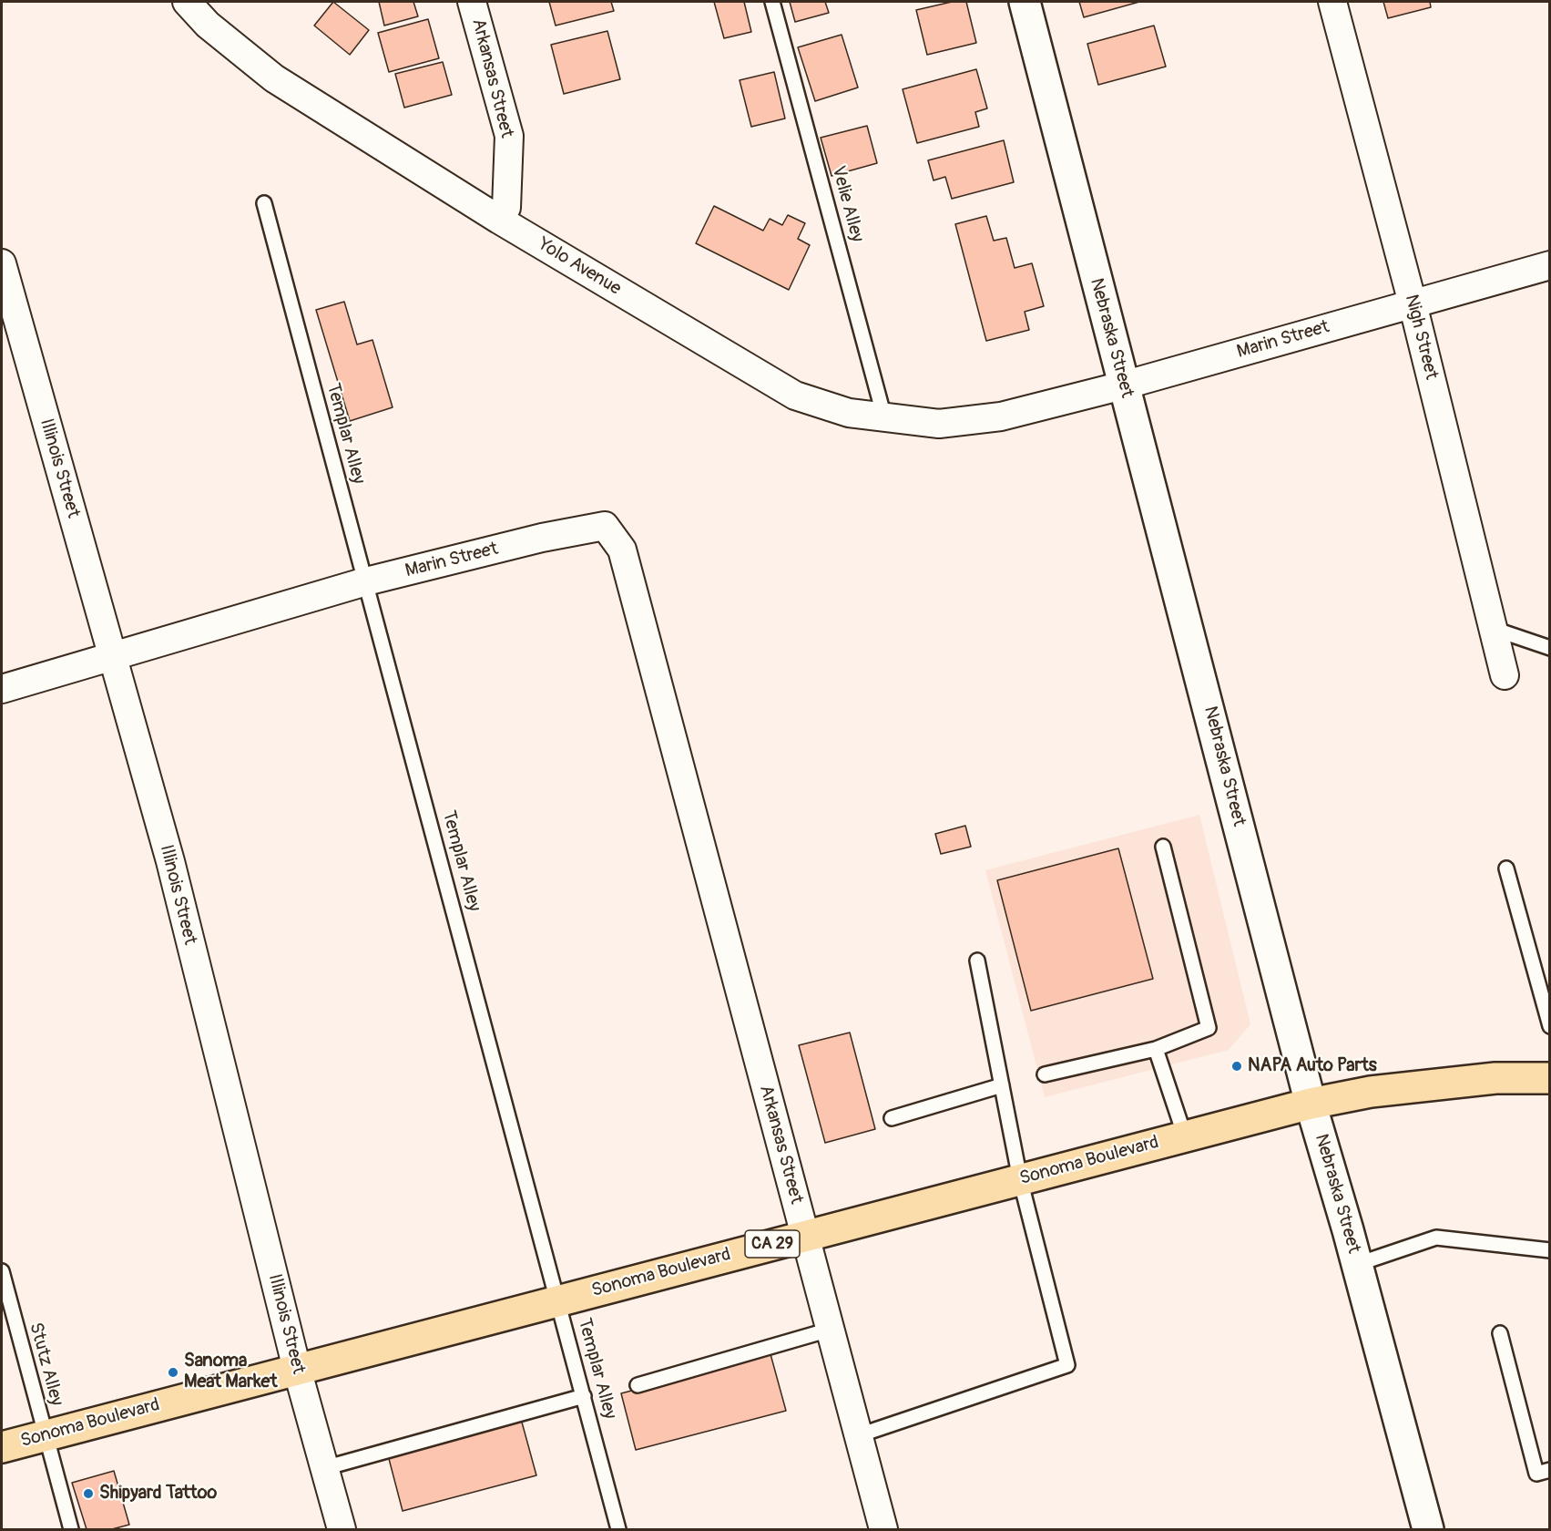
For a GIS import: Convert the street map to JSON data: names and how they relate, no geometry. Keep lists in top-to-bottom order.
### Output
{
  "streets": {
    "main road": ["Sonoma Boulevard", "CA 29"],
    "street": [
      "Arkansas Street",
      "Yolo Avenue",
      "Nigh Street",
      "Nebraska Street",
      "Marin Street",
      "Illinois Street"
    ],
    "lane": ["Velie Alley", "Templar Alley", "Stutz Alley"]
  },
  "crossings": [
    ["Arkansas Street", "Yolo Avenue"],
    ["Arkansas Street", "Marin Street"],
    ["Arkansas Street", "Sonoma Boulevard"],
    ["Velie Alley", "Yolo Avenue"],
    ["Yolo Avenue", "Marin Street"],
    ["Nigh Street", "Marin Street"],
    ["Nebraska Street", "Marin Street"],
    ["Nebraska Street", "Sonoma Boulevard"],
    ["Marin Street", "Templar Alley"],
    ["Marin Street", "Illinois Street"],
    ["Templar Alley", "Sonoma Boulevard"],
    ["Illinois Street", "Sonoma Boulevard"],
    ["Sonoma Boulevard", "Stutz Alley"]
  ],
  "places": ["NAPA Auto Parts", "Sanoma Meat Market", "Shipyard Tattoo"]
}
